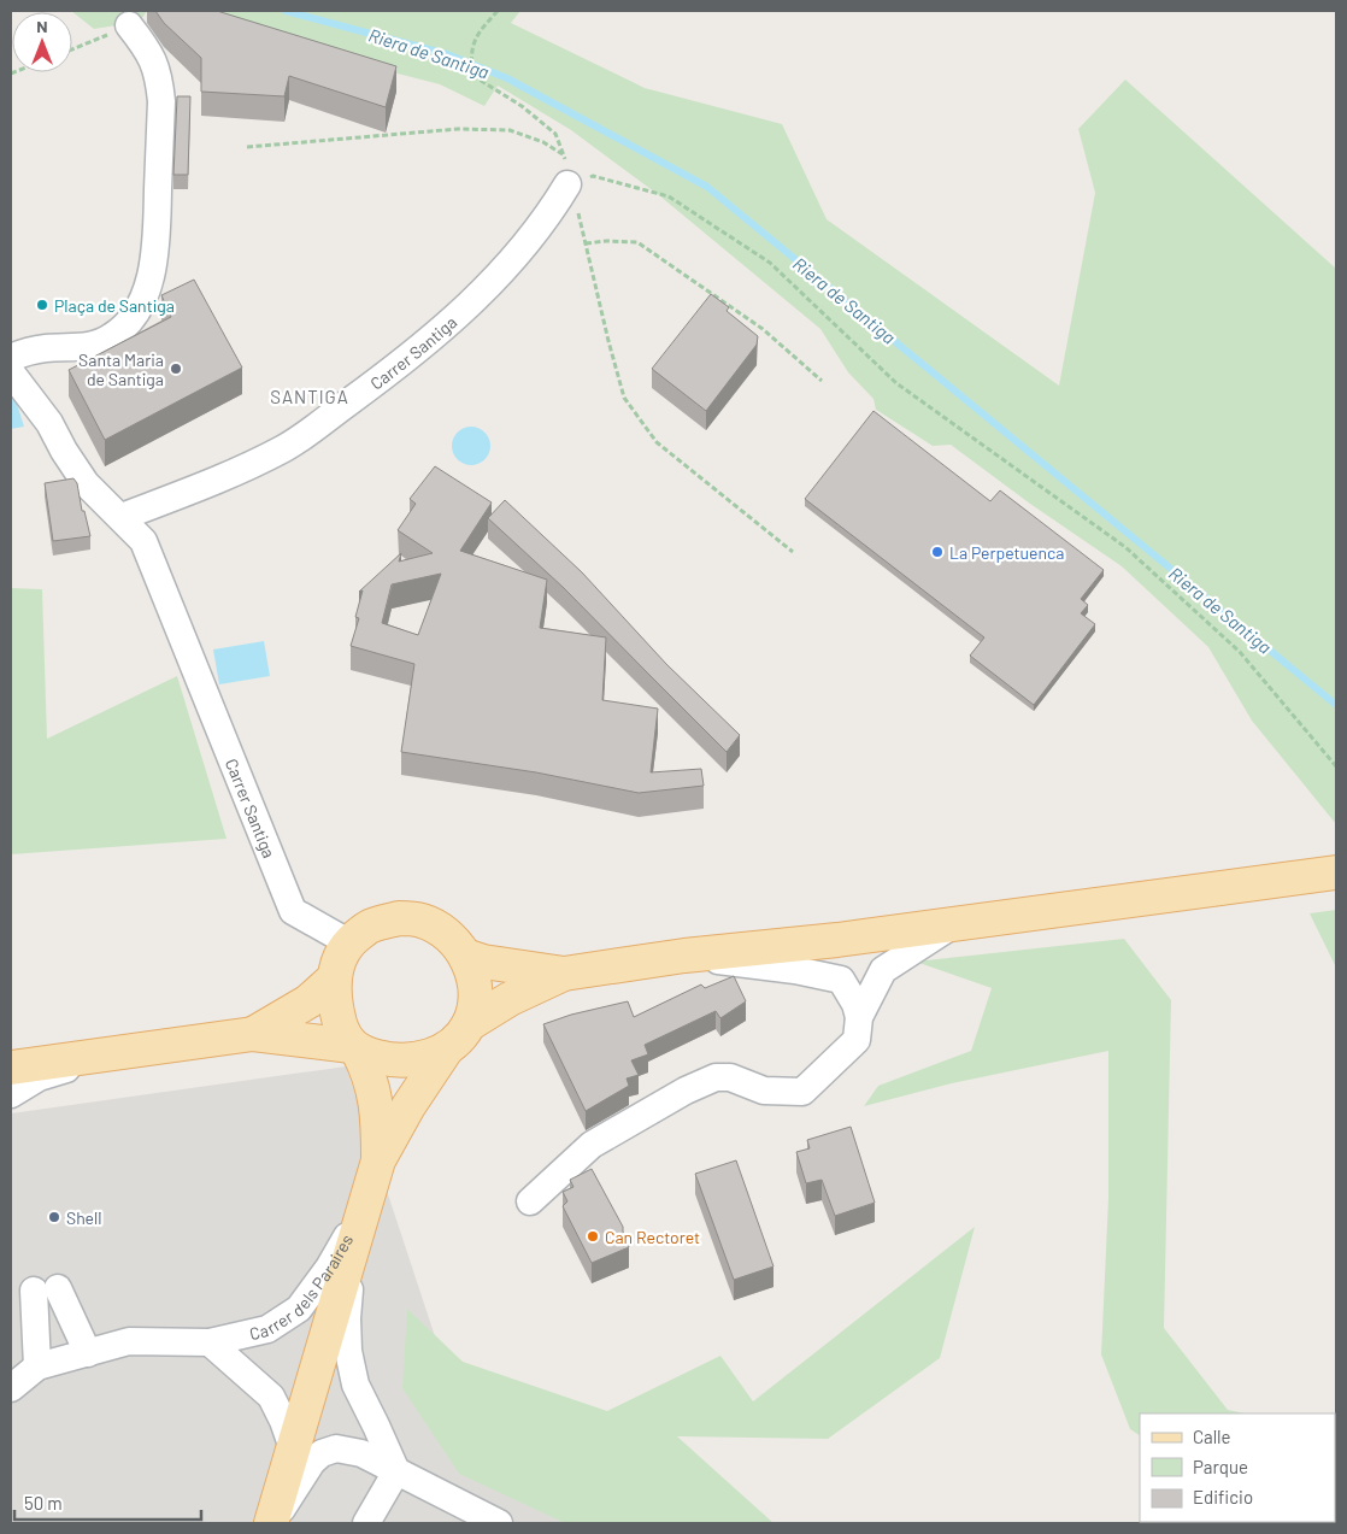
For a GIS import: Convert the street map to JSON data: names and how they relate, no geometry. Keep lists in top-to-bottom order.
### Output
{
  "streets": {
    "street": ["Carrer Santiga", "Carrer dels Paraires"]
  },
  "districts": ["SANTIGA"],
  "water": ["Riera de Santiga"],
  "places": [
    "Plaça de Santiga",
    "Santa Maria de Santiga",
    "La Perpetuenca",
    "Shell",
    "Can Rectoret"
  ],
  "legend": ["Calle", "Parque", "Edificio"],
  "scale_bar": "50 m",
  "north": "top"
}
